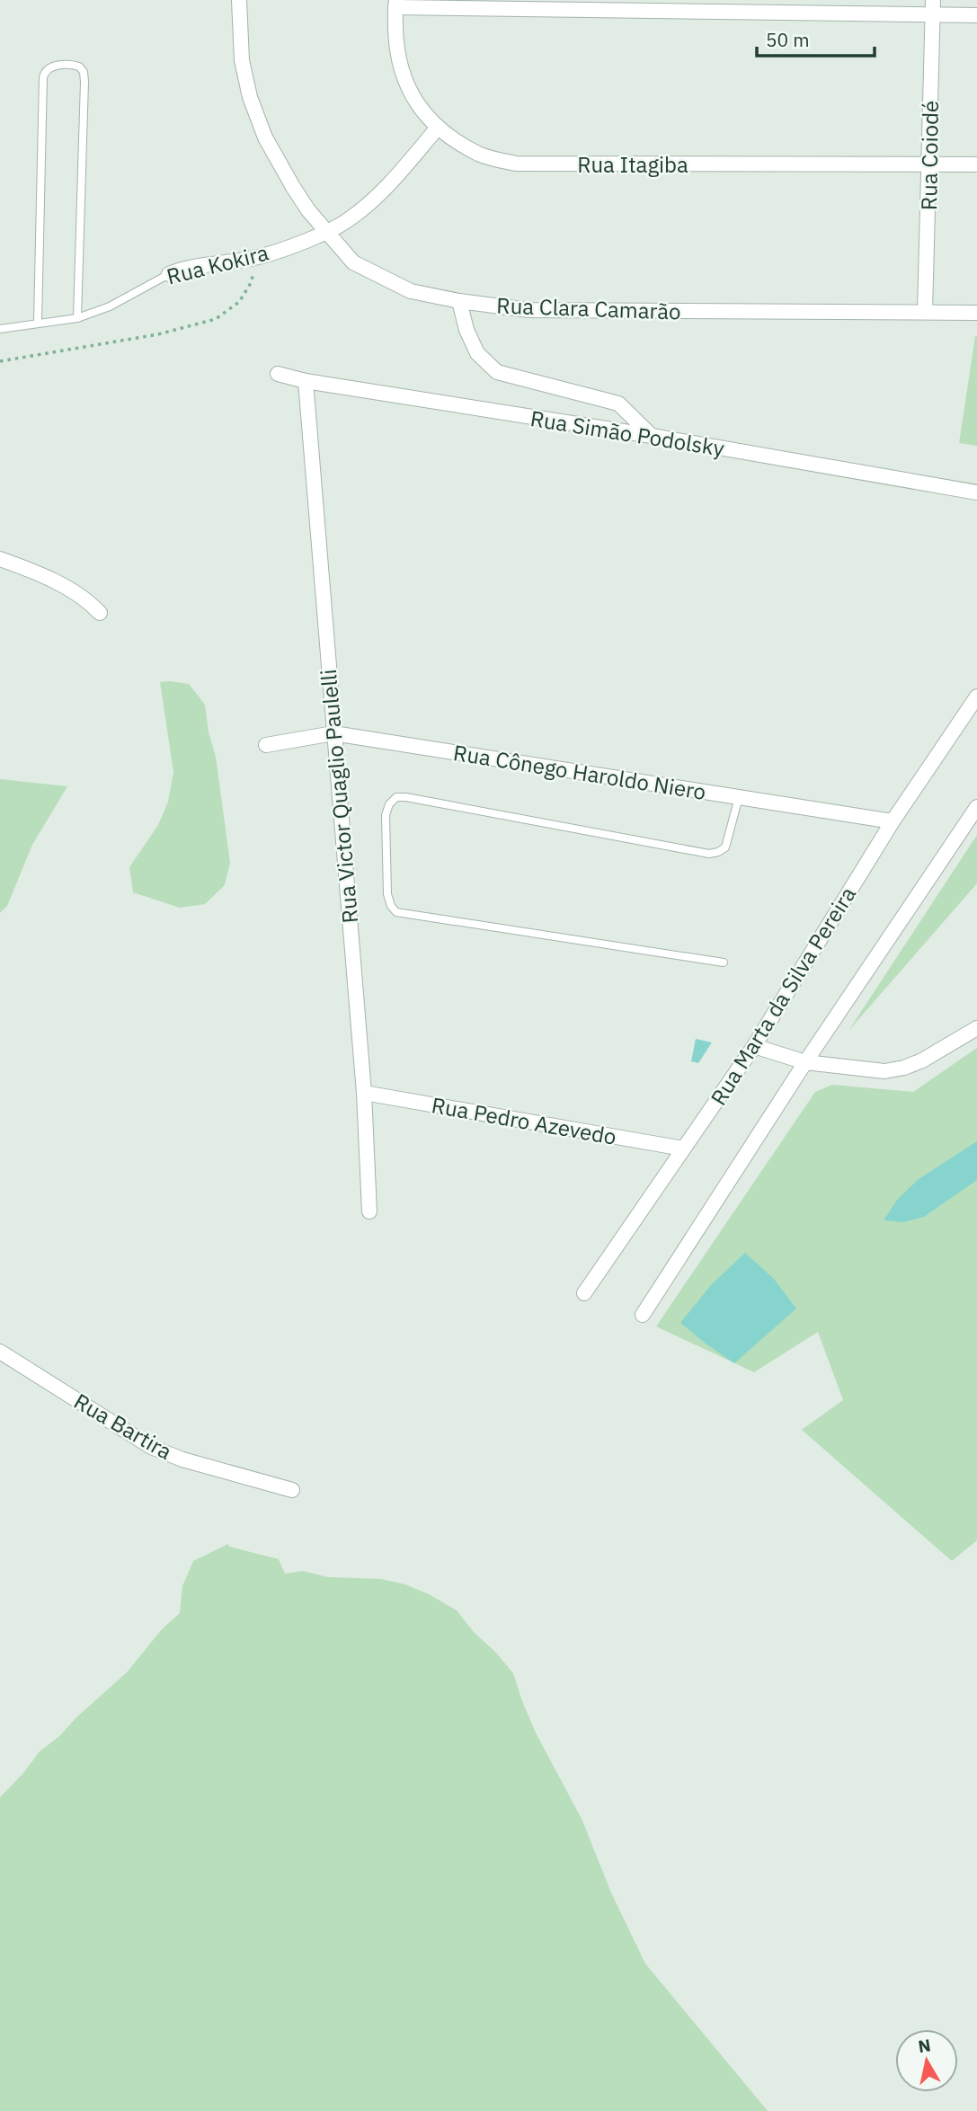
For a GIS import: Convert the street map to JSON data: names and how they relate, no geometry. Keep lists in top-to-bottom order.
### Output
{
  "streets": {
    "street": [
      "Rua Coiodé",
      "Rua Itagiba",
      "Rua Kokira",
      "Rua Clara Camarão",
      "Rua Simão Podolsky",
      "Rua Cônego Haroldo Niero",
      "Rua Victor Quaglio Paulelli",
      "Rua Marta da Silva Pereira",
      "Rua Pedro Azevedo",
      "Rua Bartira"
    ]
  },
  "crossings": [
    ["Rua Coiodé", "Rua Itagiba"],
    ["Rua Coiodé", "Rua Clara Camarão"],
    ["Rua Itagiba", "Rua Kokira"],
    ["Rua Kokira", "Rua Clara Camarão"],
    ["Rua Simão Podolsky", "Rua Victor Quaglio Paulelli"],
    ["Rua Cônego Haroldo Niero", "Rua Victor Quaglio Paulelli"],
    ["Rua Cônego Haroldo Niero", "Rua Marta da Silva Pereira"],
    ["Rua Victor Quaglio Paulelli", "Rua Pedro Azevedo"],
    ["Rua Marta da Silva Pereira", "Rua Pedro Azevedo"]
  ],
  "scale_bar": "50 m",
  "north": "top"
}
